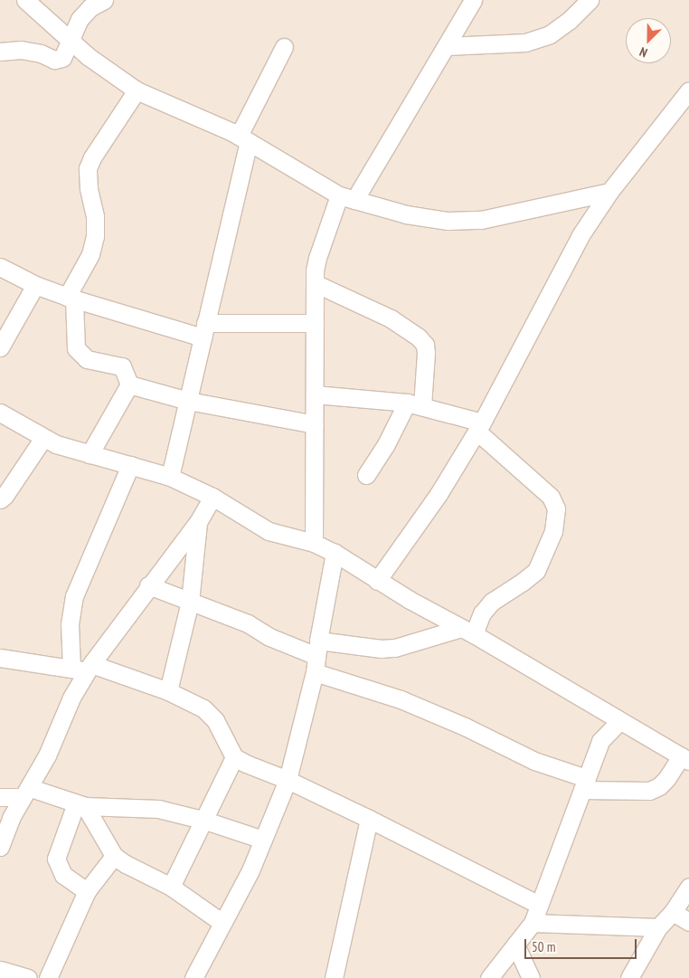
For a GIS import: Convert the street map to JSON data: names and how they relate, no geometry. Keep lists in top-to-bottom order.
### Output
{
  "scale_bar": "50 m",
  "north": "bottom left"
}
